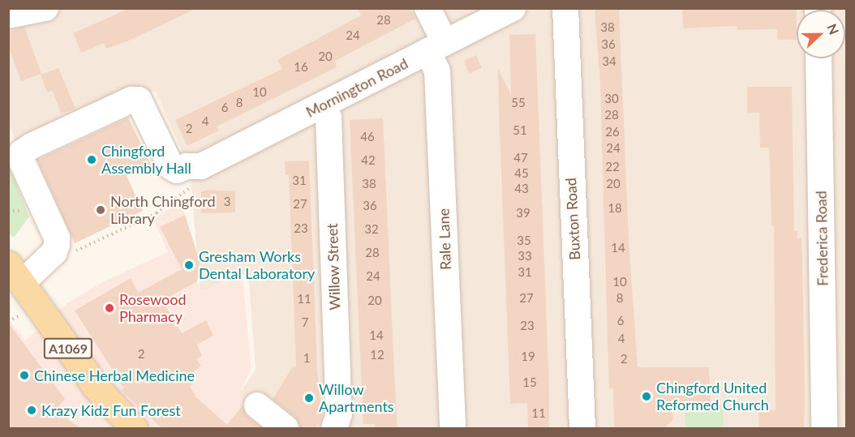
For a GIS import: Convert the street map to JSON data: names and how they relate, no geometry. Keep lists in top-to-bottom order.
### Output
{
  "streets": {
    "main road": ["A1069"],
    "street": [
      "Mornington Road",
      "Buxton Road",
      "Frederica Road",
      "Rale Lane",
      "Willow Street"
    ]
  },
  "crossings": [
    ["Mornington Road", "Rale Lane"],
    ["Mornington Road", "Willow Street"]
  ],
  "places": [
    "Chingford Assembly Hall",
    "North Chingford Library",
    "Gresham Works Dental Laboratory",
    "Rosewood Pharmacy",
    "Chinese Herbal Medicine",
    "Chingford United Reformed Church",
    "Willow Apartments",
    "Krazy Kidz Fun Forest"
  ],
  "house_numbers": [
    "28",
    "38",
    "24",
    "36",
    "20",
    "34",
    "16",
    "10",
    "30",
    "8",
    "55",
    "6",
    "28",
    "4",
    "2",
    "51",
    "26",
    "46",
    "24",
    "47",
    "42",
    "22",
    "45",
    "31",
    "38",
    "20",
    "43",
    "3",
    "27",
    "36",
    "18",
    "39",
    "23",
    "32",
    "35",
    "14",
    "28",
    "33",
    "31",
    "24",
    "10",
    "27",
    "8",
    "11",
    "20",
    "6",
    "7",
    "23",
    "14",
    "4",
    "2",
    "12",
    "19",
    "1",
    "2",
    "15",
    "11"
  ],
  "north": "right"
}
